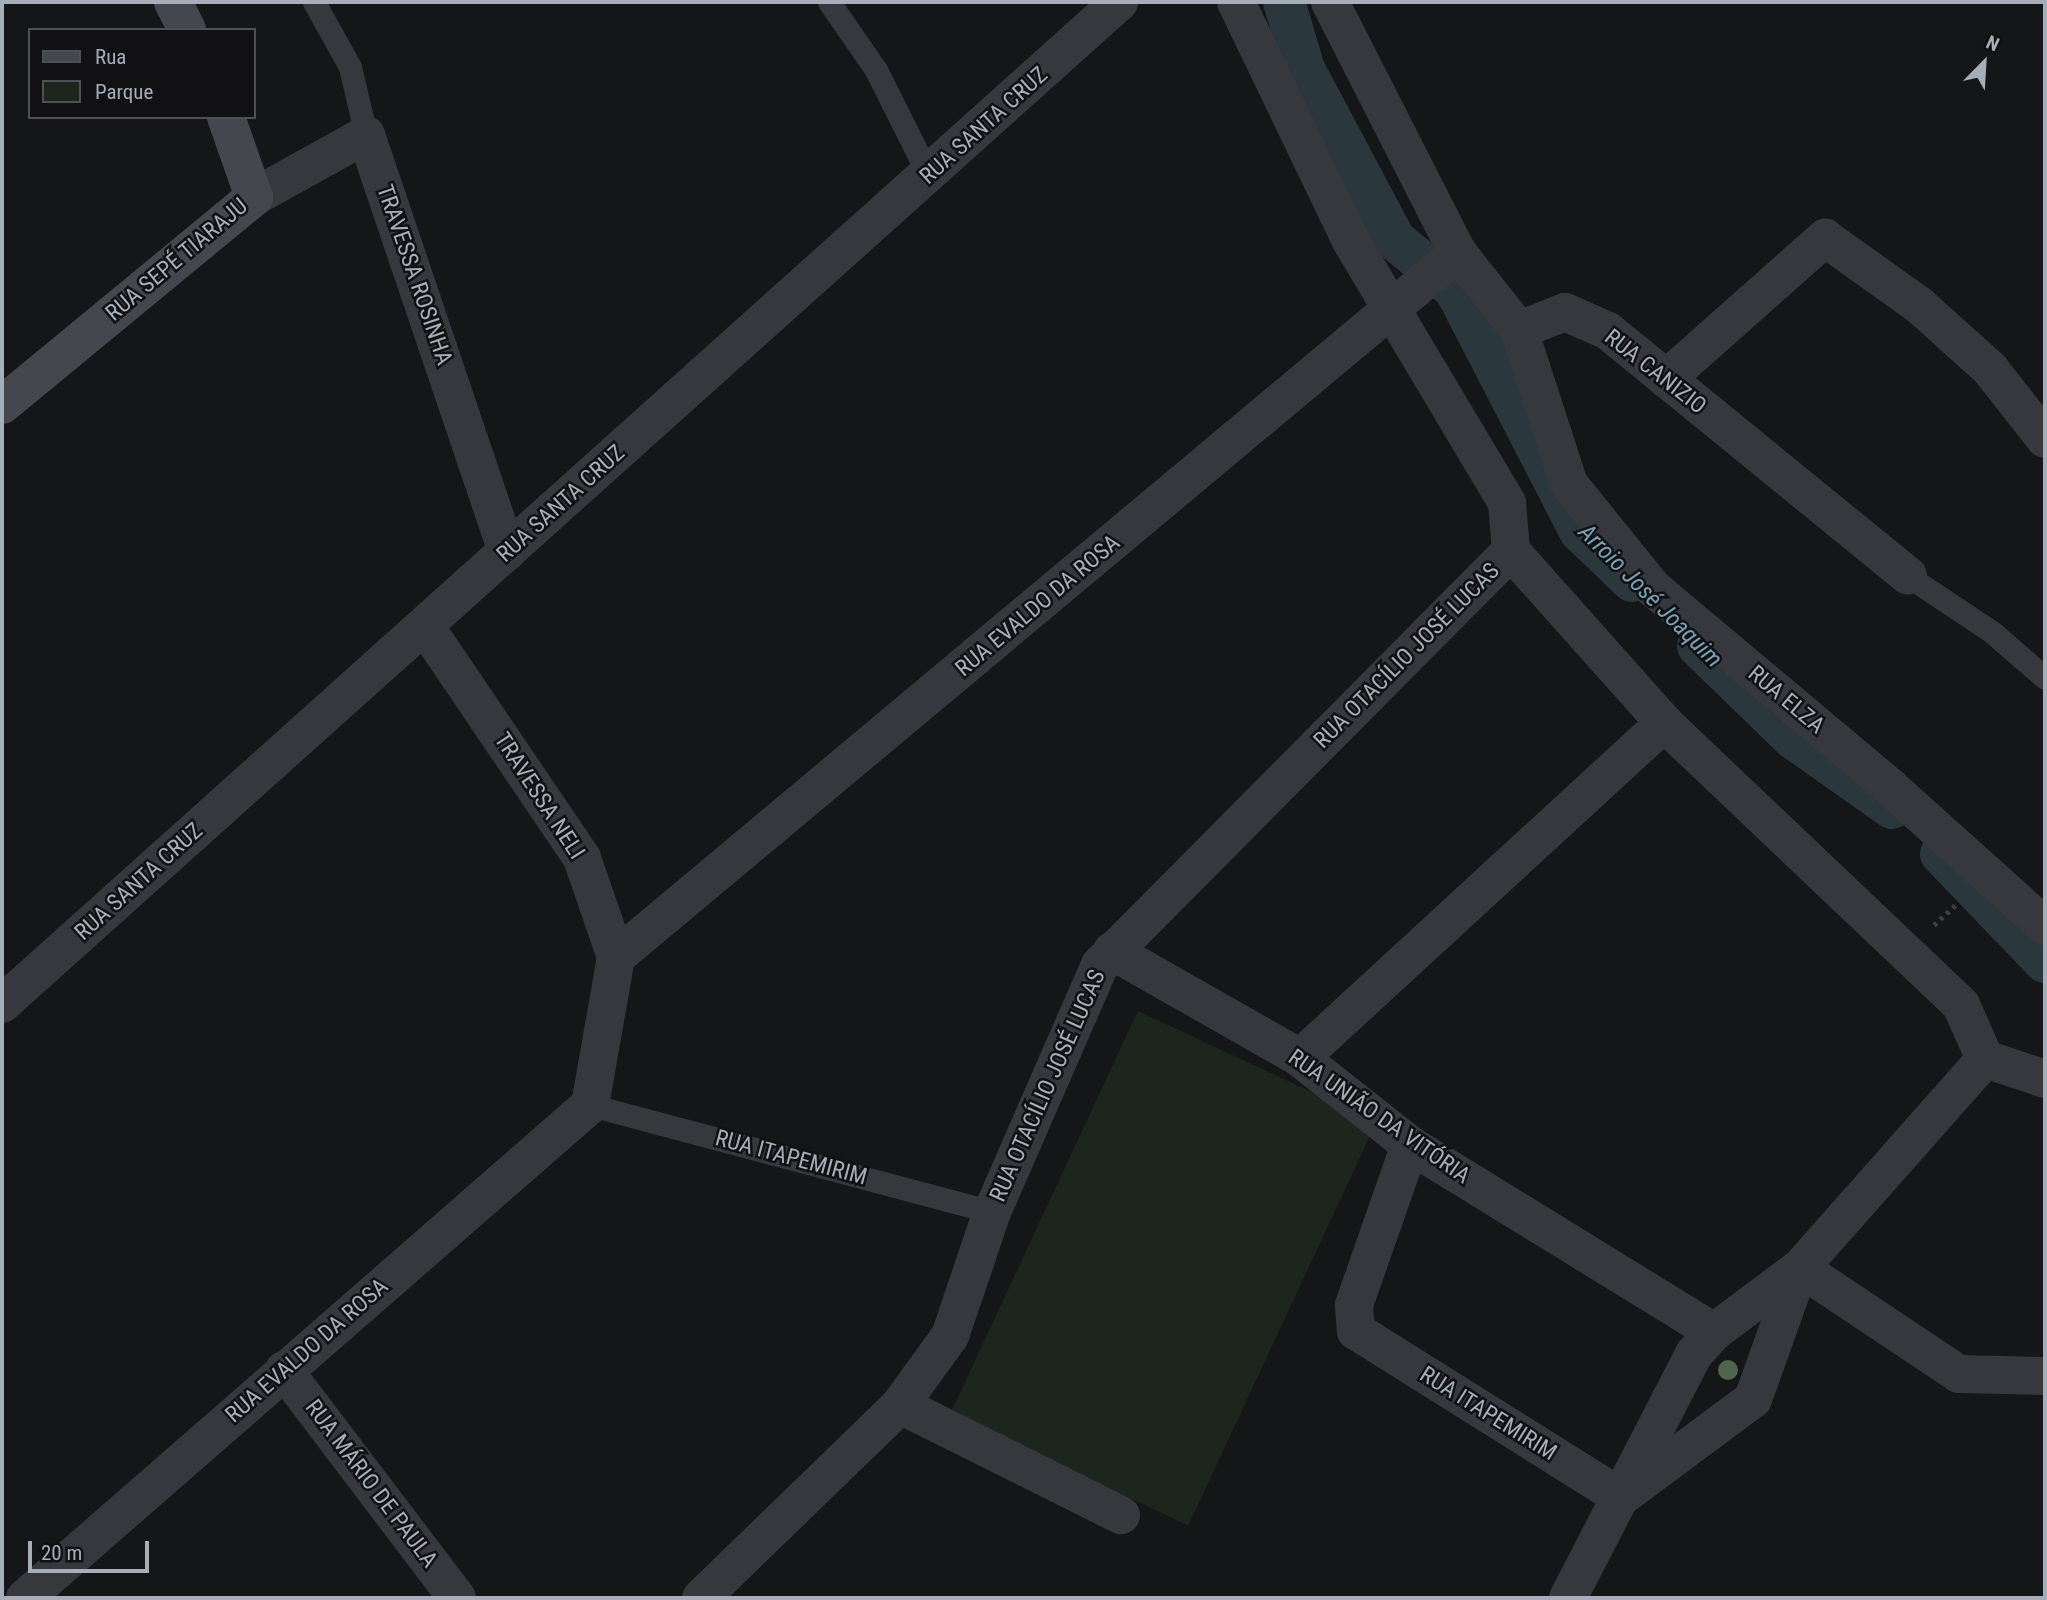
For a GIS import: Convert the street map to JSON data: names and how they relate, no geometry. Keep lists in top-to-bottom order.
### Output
{
  "streets": {
    "street": [
      "RUA SANTA CRUZ",
      "RUA SEPÉ TIARAJU",
      "TRAVESSA ROSINHA",
      "RUA CANIZIO",
      "RUA EVALDO DA ROSA",
      "RUA OTACÍLIO JOSÉ LUCAS",
      "RUA ELZA",
      "TRAVESSA NELI",
      "RUA UNIÃO DA VITÓRIA",
      "RUA ITAPEMIRIM",
      "RUA MÁRIO DE PAULA"
    ]
  },
  "crossings": [
    ["RUA SANTA CRUZ", "TRAVESSA ROSINHA"],
    ["RUA SANTA CRUZ", "TRAVESSA NELI"],
    ["RUA SEPÉ TIARAJU", "TRAVESSA ROSINHA"],
    ["RUA CANIZIO", "RUA ELZA"],
    ["RUA EVALDO DA ROSA", "TRAVESSA NELI"],
    ["RUA EVALDO DA ROSA", "RUA ITAPEMIRIM"],
    ["RUA EVALDO DA ROSA", "RUA MÁRIO DE PAULA"],
    ["RUA OTACÍLIO JOSÉ LUCAS", "RUA UNIÃO DA VITÓRIA"],
    ["RUA OTACÍLIO JOSÉ LUCAS", "RUA ITAPEMIRIM"],
    ["TRAVESSA NELI", "RUA ITAPEMIRIM"],
    ["RUA UNIÃO DA VITÓRIA", "RUA ITAPEMIRIM"]
  ],
  "water": ["Arroio José Joaquim"],
  "legend": ["Rua", "Parque"],
  "scale_bar": "20 m",
  "north": "top right"
}
